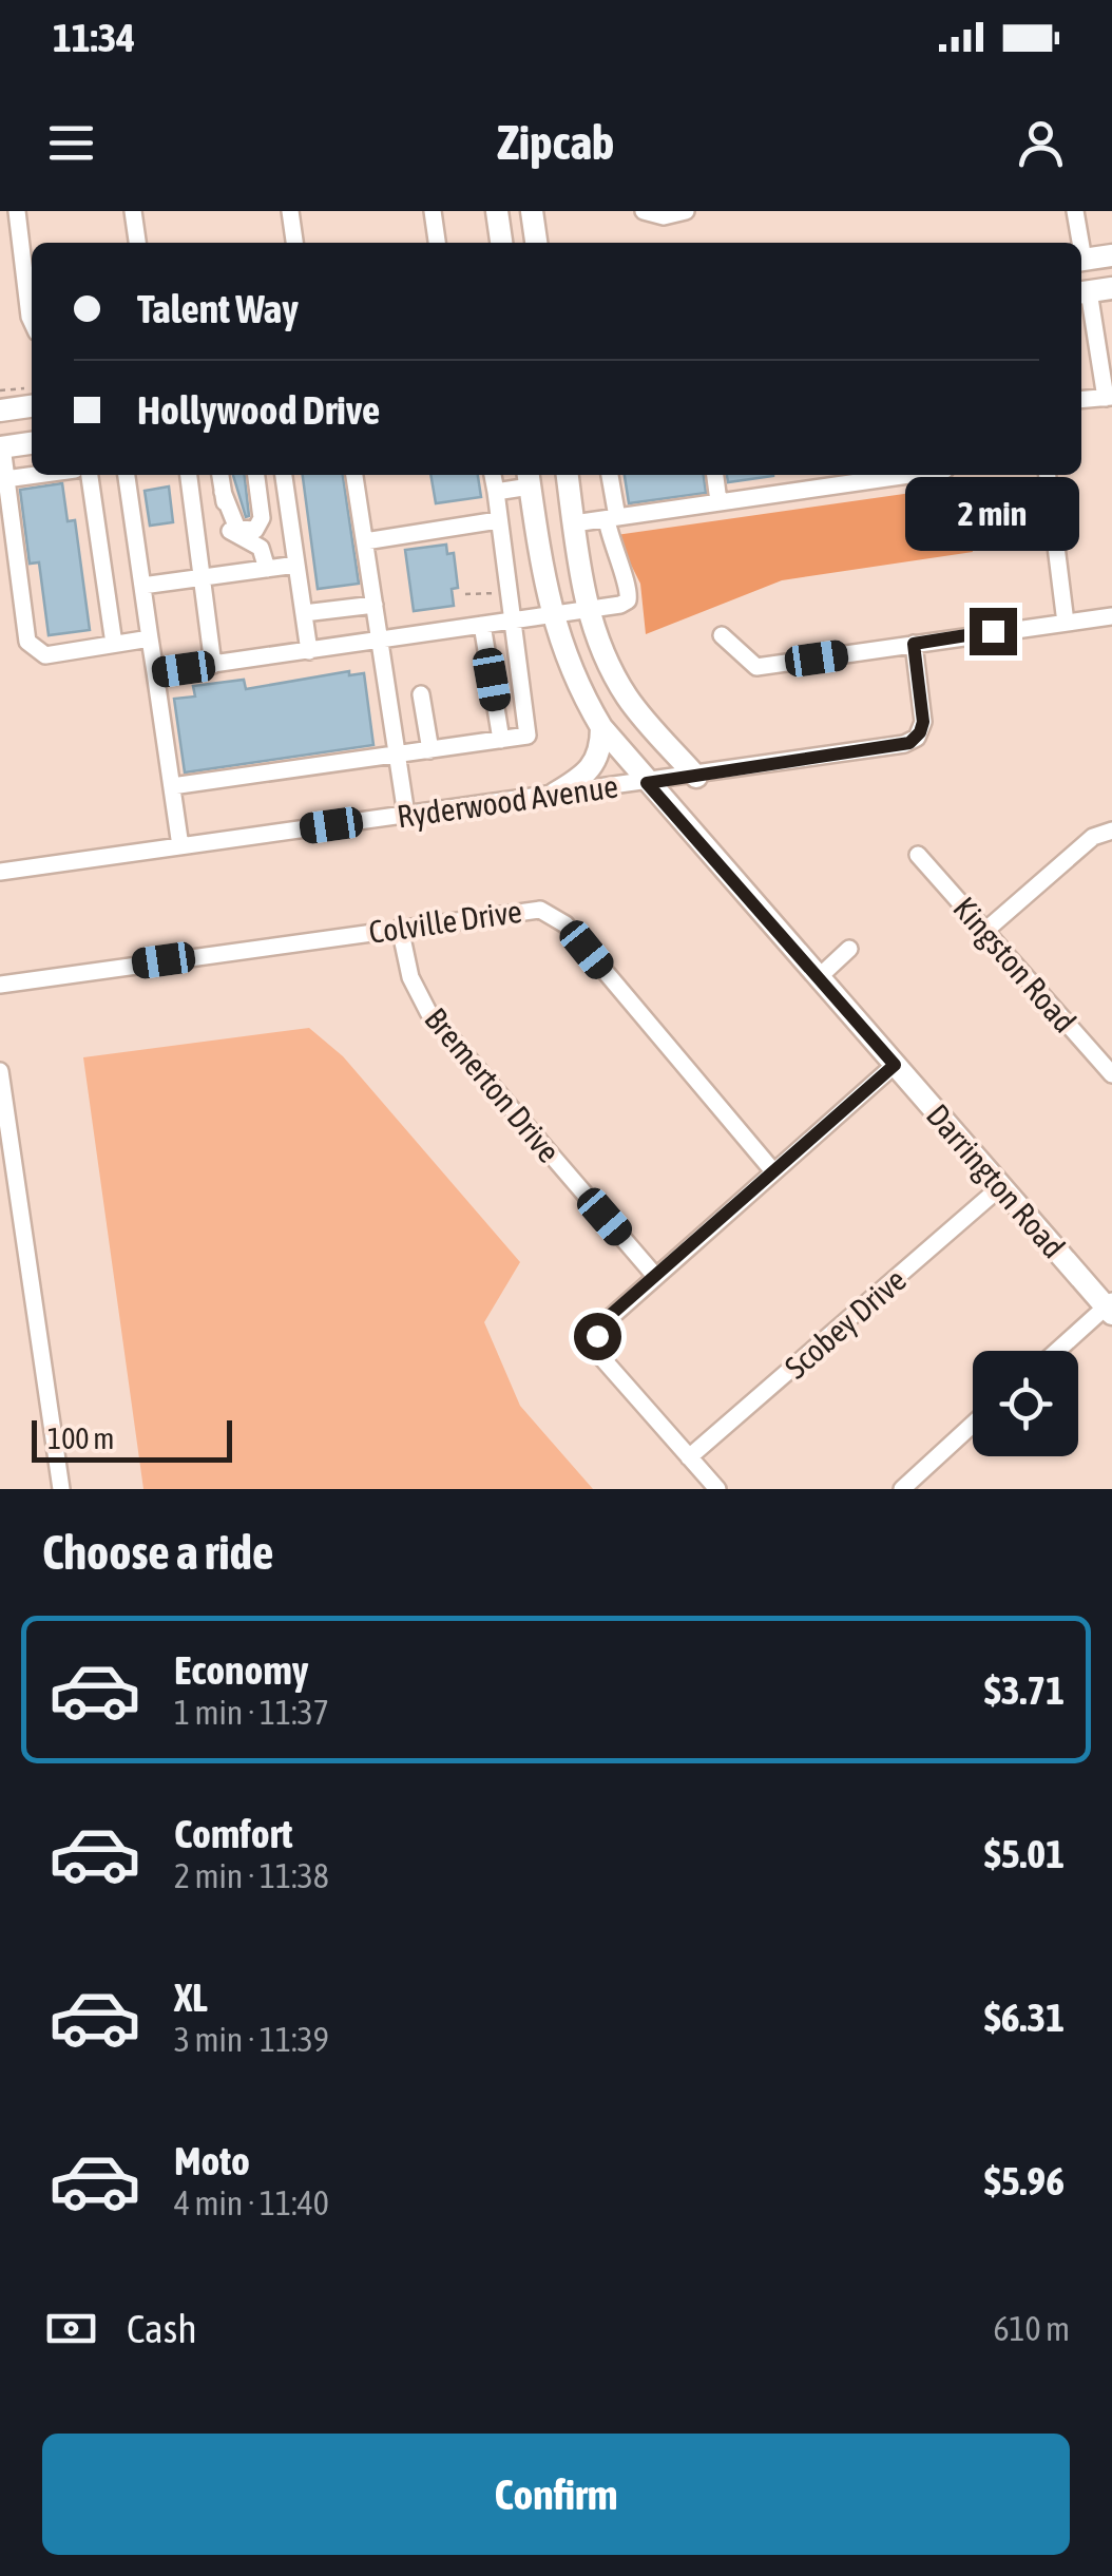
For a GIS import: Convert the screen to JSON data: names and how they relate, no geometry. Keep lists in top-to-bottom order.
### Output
{
  "streets": {
    "main road": ["Darrington Road"],
    "street": [
      "Ryderwood Avenue",
      "Colville Drive",
      "Kingston Road",
      "Bremerton Drive",
      "Scobey Drive"
    ]
  },
  "crossings": [
    ["Ryderwood Avenue", "Darrington Road"],
    ["Colville Drive", "Bremerton Drive"],
    ["Darrington Road", "Scobey Drive"]
  ],
  "scale_bar": "100 m",
  "page": {
    "status": "11:34",
    "header": "Zipcab",
    "banner": ["Talent Way", "Hollywood Drive"],
    "bubble": "2 min",
    "scale": "100 m",
    "heading": "Choose a ride",
    "list": [
      {
        "name": "Economy",
        "note": "1 min · 11:37",
        "value": "$3.71"
      },
      {
        "name": "Comfort",
        "note": "2 min · 11:38",
        "value": "$5.01"
      },
      {
        "name": "XL",
        "note": "3 min · 11:39",
        "value": "$6.31"
      },
      {
        "name": "Moto",
        "note": "4 min · 11:40",
        "value": "$5.96"
      }
    ],
    "pay": ["Cash", "610 m"],
    "buttons": "Confirm"
  }
}
